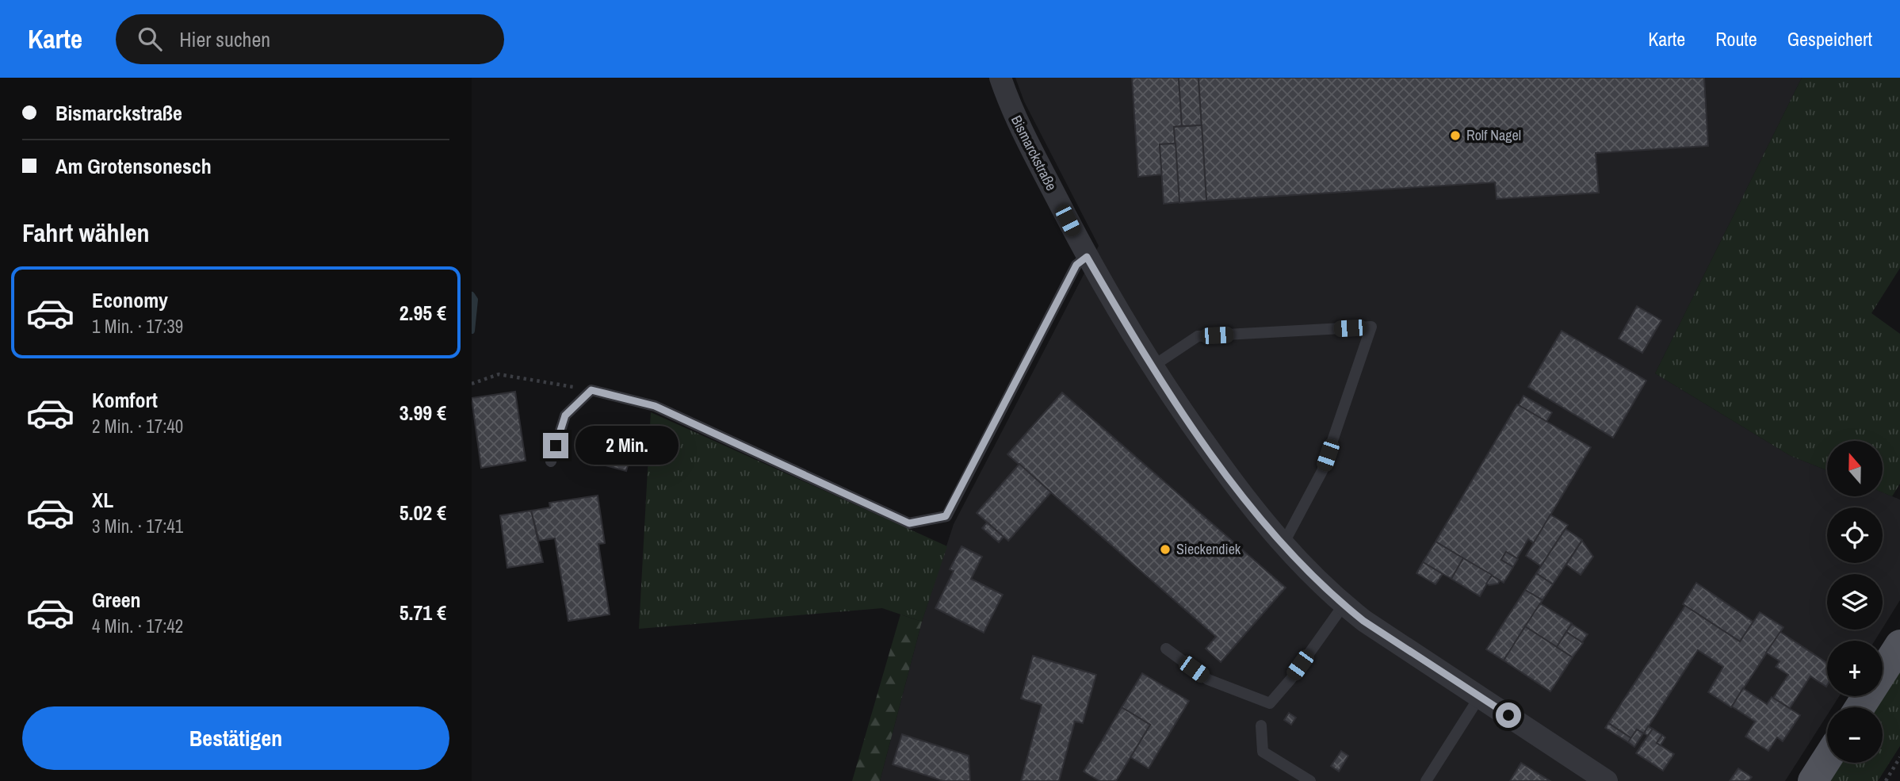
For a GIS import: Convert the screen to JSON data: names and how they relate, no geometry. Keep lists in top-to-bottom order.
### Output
{
  "streets": {
    "street": ["Bismarckstraße"]
  },
  "places": ["Rolf Nagel", "Sieckendiek"],
  "north": "top",
  "page": {
    "header": "Karte",
    "search": "Hier suchen",
    "nav": ["Karte", "Route", "Gespeichert"],
    "banner": ["Bismarckstraße", "Am Grotensonesch"],
    "heading": "Fahrt wählen",
    "list": [
      {
        "name": "Economy",
        "note": "1 Min. · 17:39",
        "value": "2.95 €"
      },
      {
        "name": "Komfort",
        "note": "2 Min. · 17:40",
        "value": "3.99 €"
      },
      {
        "name": "XL",
        "note": "3 Min. · 17:41",
        "value": "5.02 €"
      },
      {
        "name": "Green",
        "note": "4 Min. · 17:42",
        "value": "5.71 €"
      }
    ],
    "bubble": "2 Min.",
    "map_buttons": ["+", "−"],
    "buttons": "Bestätigen"
  }
}
